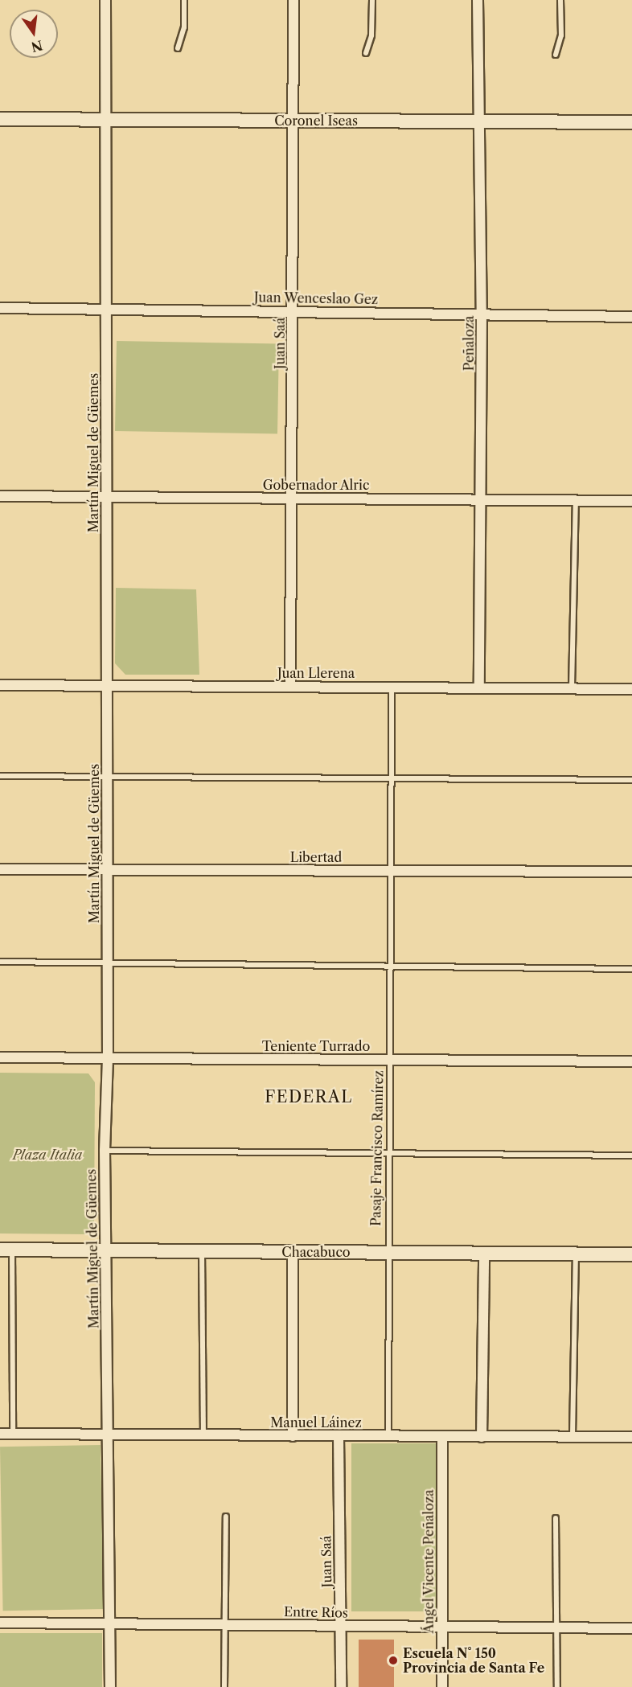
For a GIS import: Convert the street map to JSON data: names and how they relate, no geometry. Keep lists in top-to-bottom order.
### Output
{
  "streets": {
    "street": [
      "Coronel Iseas",
      "Juan Wenceslao Gez",
      "Juan Saá",
      "Peñaloza",
      "Martín Miguel de Güemes",
      "Gobernador Alric",
      "Juan Llerena",
      "Libertad",
      "Teniente Turrado",
      "Chacabuco",
      "Manuel Láinez",
      "Ángel Vicente Peñaloza",
      "Entre Ríos"
    ],
    "lane": ["Pasaje Francisco Ramírez"]
  },
  "crossings": [
    ["Coronel Iseas", "Juan Saá"],
    ["Coronel Iseas", "Peñaloza"],
    ["Coronel Iseas", "Martín Miguel de Güemes"],
    ["Juan Wenceslao Gez", "Juan Saá"],
    ["Juan Wenceslao Gez", "Peñaloza"],
    ["Juan Wenceslao Gez", "Martín Miguel de Güemes"],
    ["Juan Saá", "Gobernador Alric"],
    ["Juan Saá", "Juan Llerena"],
    ["Juan Saá", "Manuel Láinez"],
    ["Juan Saá", "Entre Ríos"],
    ["Peñaloza", "Gobernador Alric"],
    ["Peñaloza", "Juan Llerena"],
    ["Martín Miguel de Güemes", "Gobernador Alric"],
    ["Martín Miguel de Güemes", "Juan Llerena"],
    ["Martín Miguel de Güemes", "Libertad"],
    ["Martín Miguel de Güemes", "Teniente Turrado"],
    ["Martín Miguel de Güemes", "Chacabuco"],
    ["Martín Miguel de Güemes", "Manuel Láinez"],
    ["Martín Miguel de Güemes", "Entre Ríos"],
    ["Juan Llerena", "Pasaje Francisco Ramírez"],
    ["Libertad", "Pasaje Francisco Ramírez"],
    ["Teniente Turrado", "Pasaje Francisco Ramírez"],
    ["Pasaje Francisco Ramírez", "Chacabuco"],
    ["Pasaje Francisco Ramírez", "Manuel Láinez"],
    ["Manuel Láinez", "Ángel Vicente Peñaloza"],
    ["Ángel Vicente Peñaloza", "Entre Ríos"]
  ],
  "districts": ["FEDERAL"],
  "parks": ["Plaza Italia"],
  "places": ["Escuela N° 150 Provincia de Santa Fe"],
  "north": "bottom"
}
